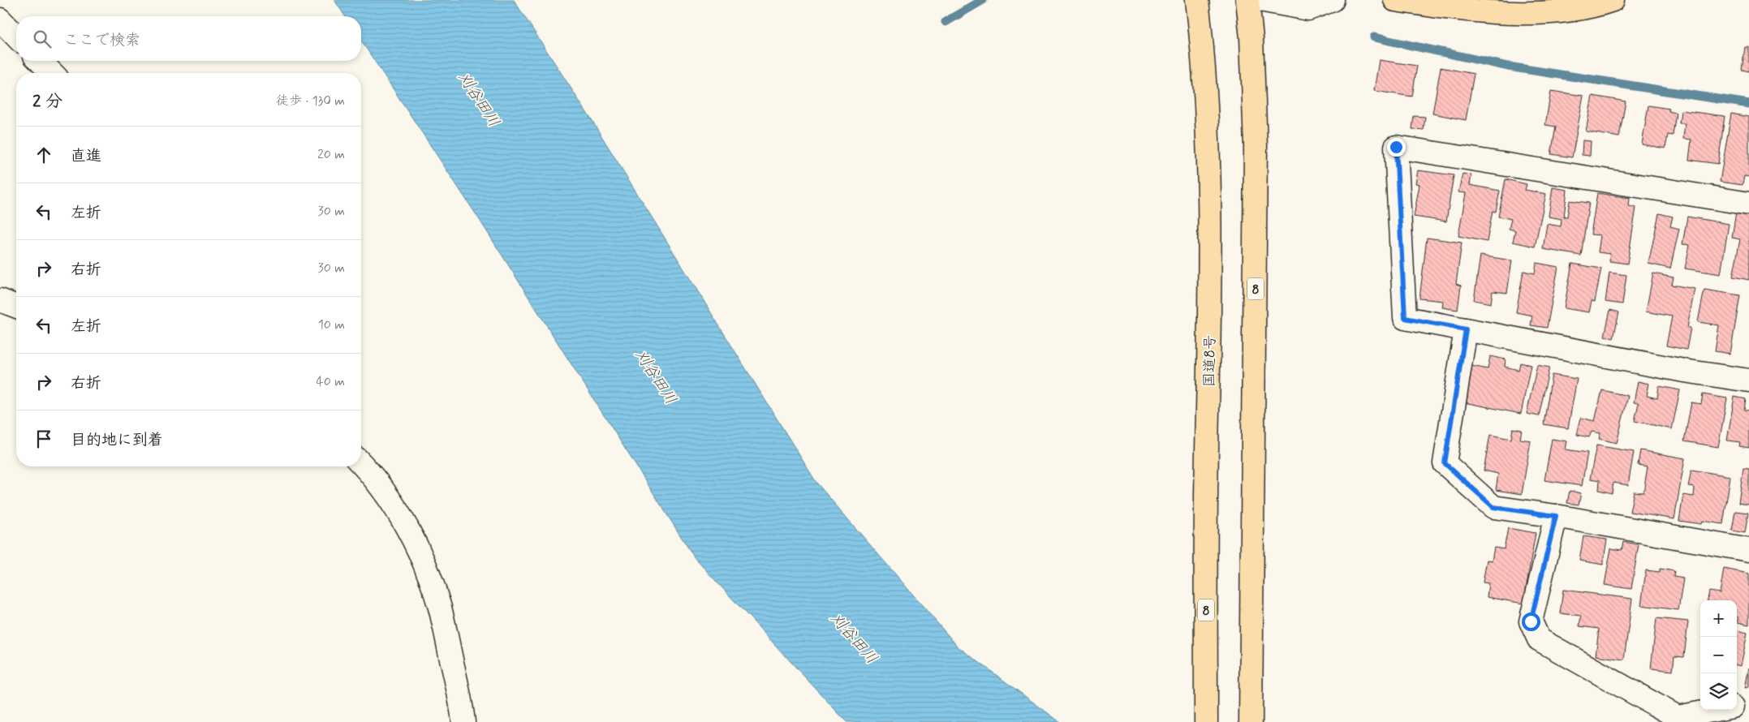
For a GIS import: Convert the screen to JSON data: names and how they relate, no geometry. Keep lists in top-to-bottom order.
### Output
{
  "streets": {
    "highway": ["8", "国道8号"]
  },
  "water": ["刈谷田川"],
  "page": {
    "search": "ここで検索",
    "heading": ["2 分", "徒歩 · 130 m"],
    "list": [
      ["直進", "20 m"],
      ["左折", "30 m"],
      ["右折", "30 m"],
      ["左折", "10 m"],
      ["右折", "40 m"],
      "目的地に到着"
    ],
    "map_buttons": ["+", "−"]
  }
}
